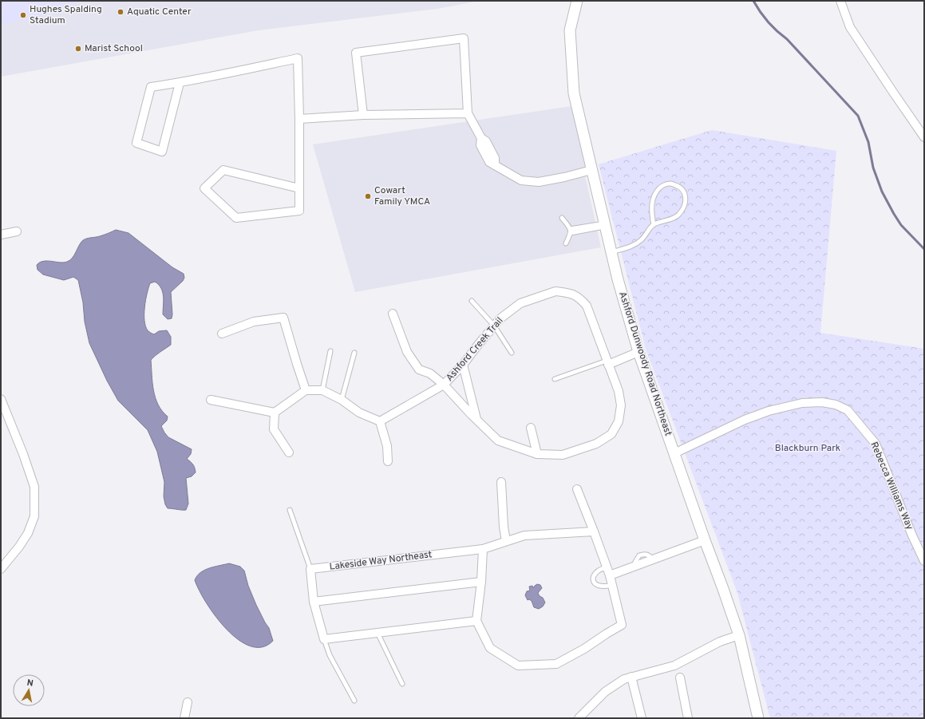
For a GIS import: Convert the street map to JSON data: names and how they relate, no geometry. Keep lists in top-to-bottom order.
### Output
{
  "streets": {
    "main road": ["Ashford Dunwoody Road Northeast"],
    "street": ["Ashford Creek Trail", "Rebecca Williams Way", "Lakeside Way Northeast"]
  },
  "crossings": [
    ["Ashford Dunwoody Road Northeast", "Rebecca Williams Way"]
  ],
  "parks": ["Blackburn Park"],
  "places": [
    "Aquatic Center",
    "Hughes Spalding Stadium",
    "Marist School",
    "Cowart Family YMCA"
  ],
  "north": "top"
}
